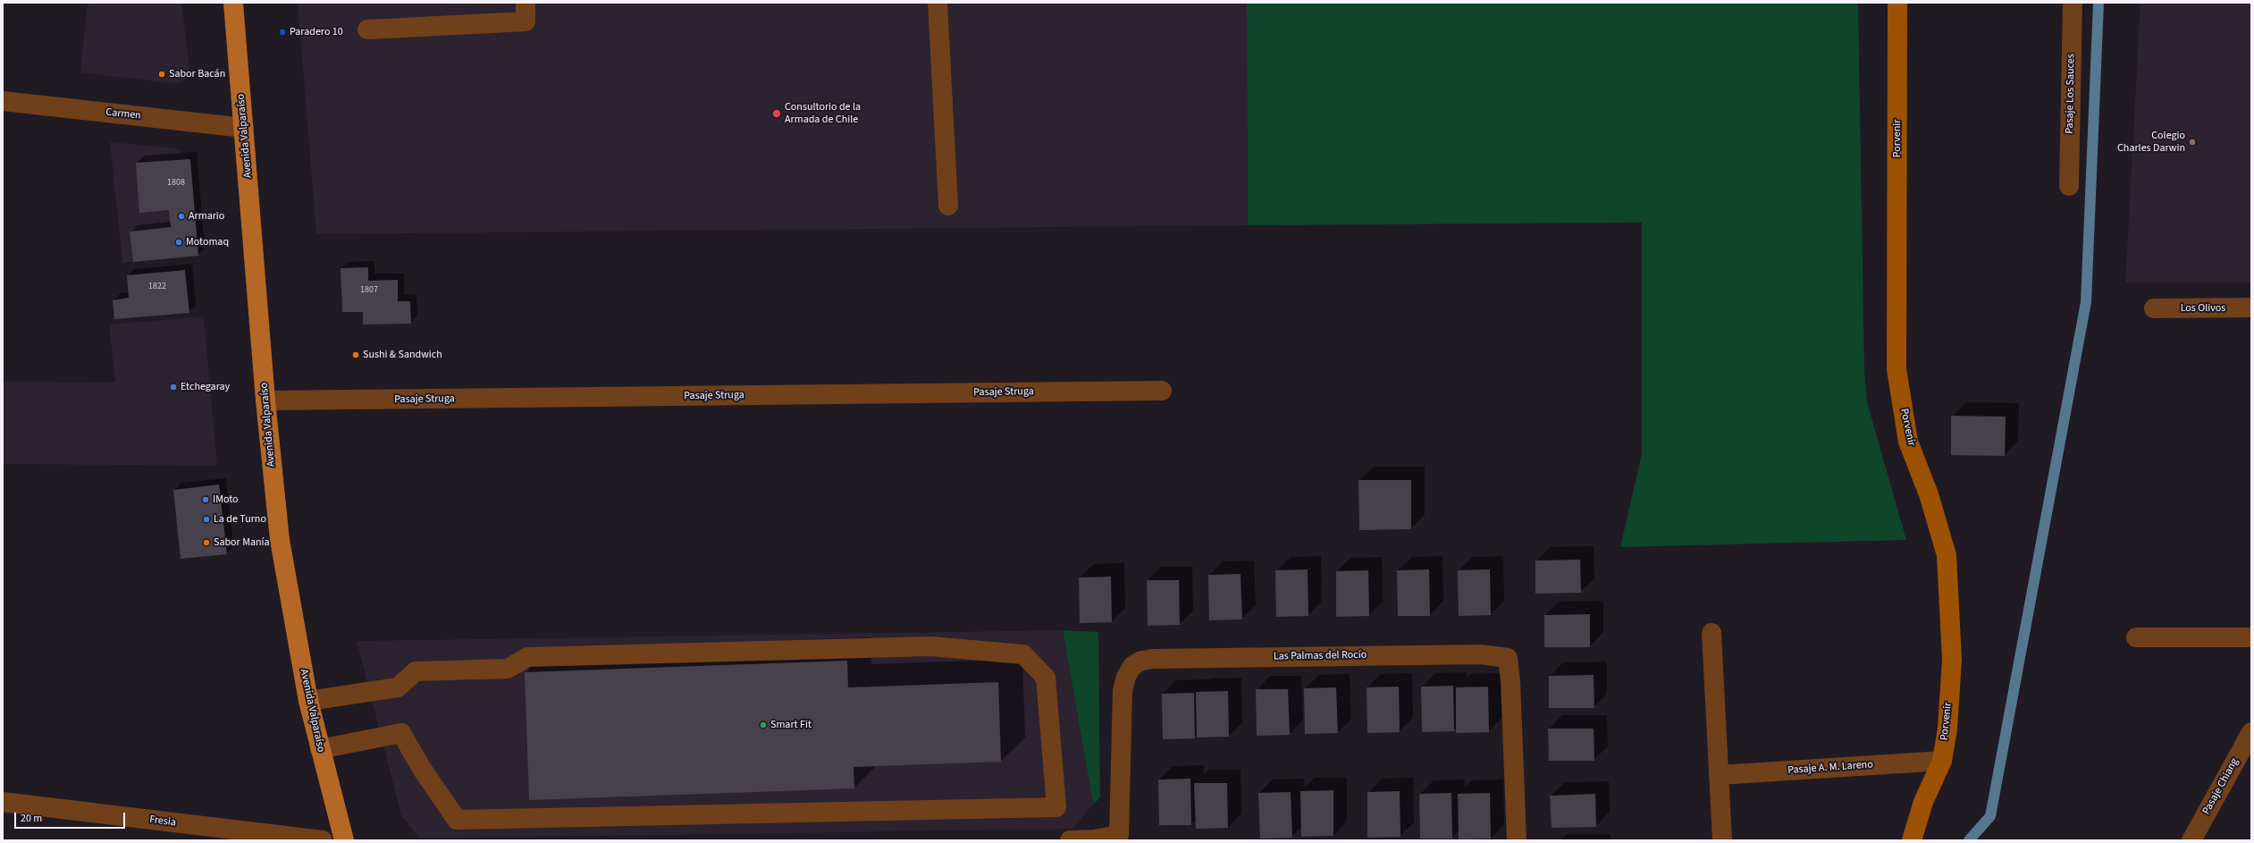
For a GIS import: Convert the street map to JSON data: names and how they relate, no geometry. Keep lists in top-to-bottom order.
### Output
{
  "streets": {
    "main road": ["Avenida Valparaíso"],
    "street": [
      "Pasaje Los Sauces",
      "Carmen",
      "Porvenir",
      "Los Olivos",
      "Pasaje Struga",
      "Las Palmas del Rocío",
      "Pasaje A. M. Lareno",
      "Pasaje Chiang",
      "Fresia"
    ]
  },
  "crossings": [
    ["Carmen", "Avenida Valparaíso"],
    ["Avenida Valparaíso", "Pasaje Struga"],
    ["Porvenir", "Pasaje A. M. Lareno"]
  ],
  "places": [
    "Paradero 10",
    "Sabor Bacán",
    "Consultorio de la Armada de Chile",
    "Colegio Charles Darwin",
    "Armario",
    "Motomaq",
    "Sushi & Sandwich",
    "Etchegaray",
    "IMoto",
    "La de Turno",
    "Sabor Manía",
    "Smart Fit"
  ],
  "house_numbers": ["1808", "1822", "1807"],
  "scale_bar": "20 m"
}
